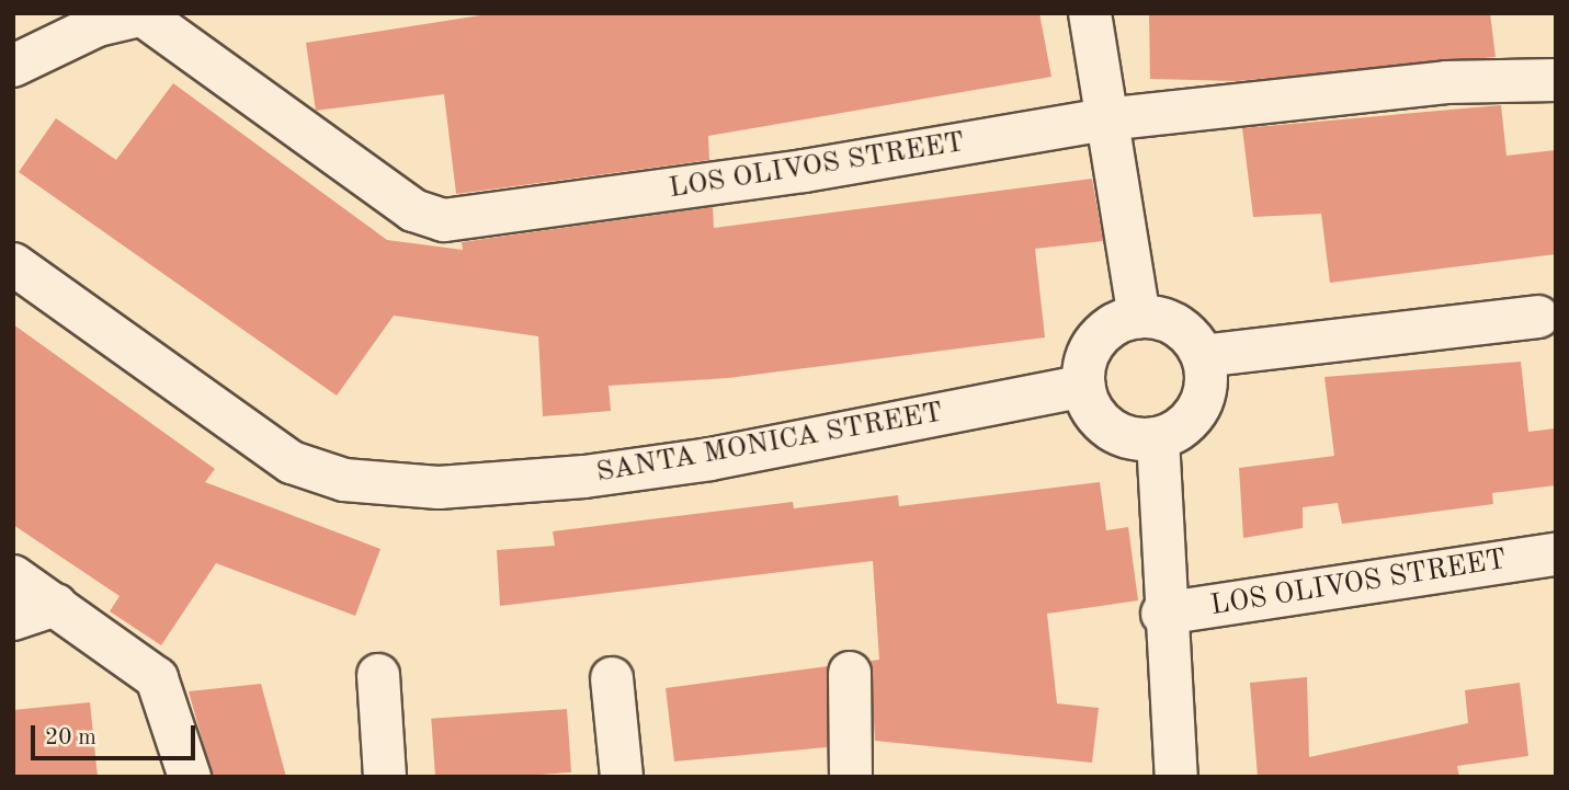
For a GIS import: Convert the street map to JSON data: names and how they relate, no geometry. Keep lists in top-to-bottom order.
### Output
{
  "streets": {
    "street": ["LOS OLIVOS STREET", "SANTA MONICA STREET"]
  },
  "scale_bar": "20 m"
}
